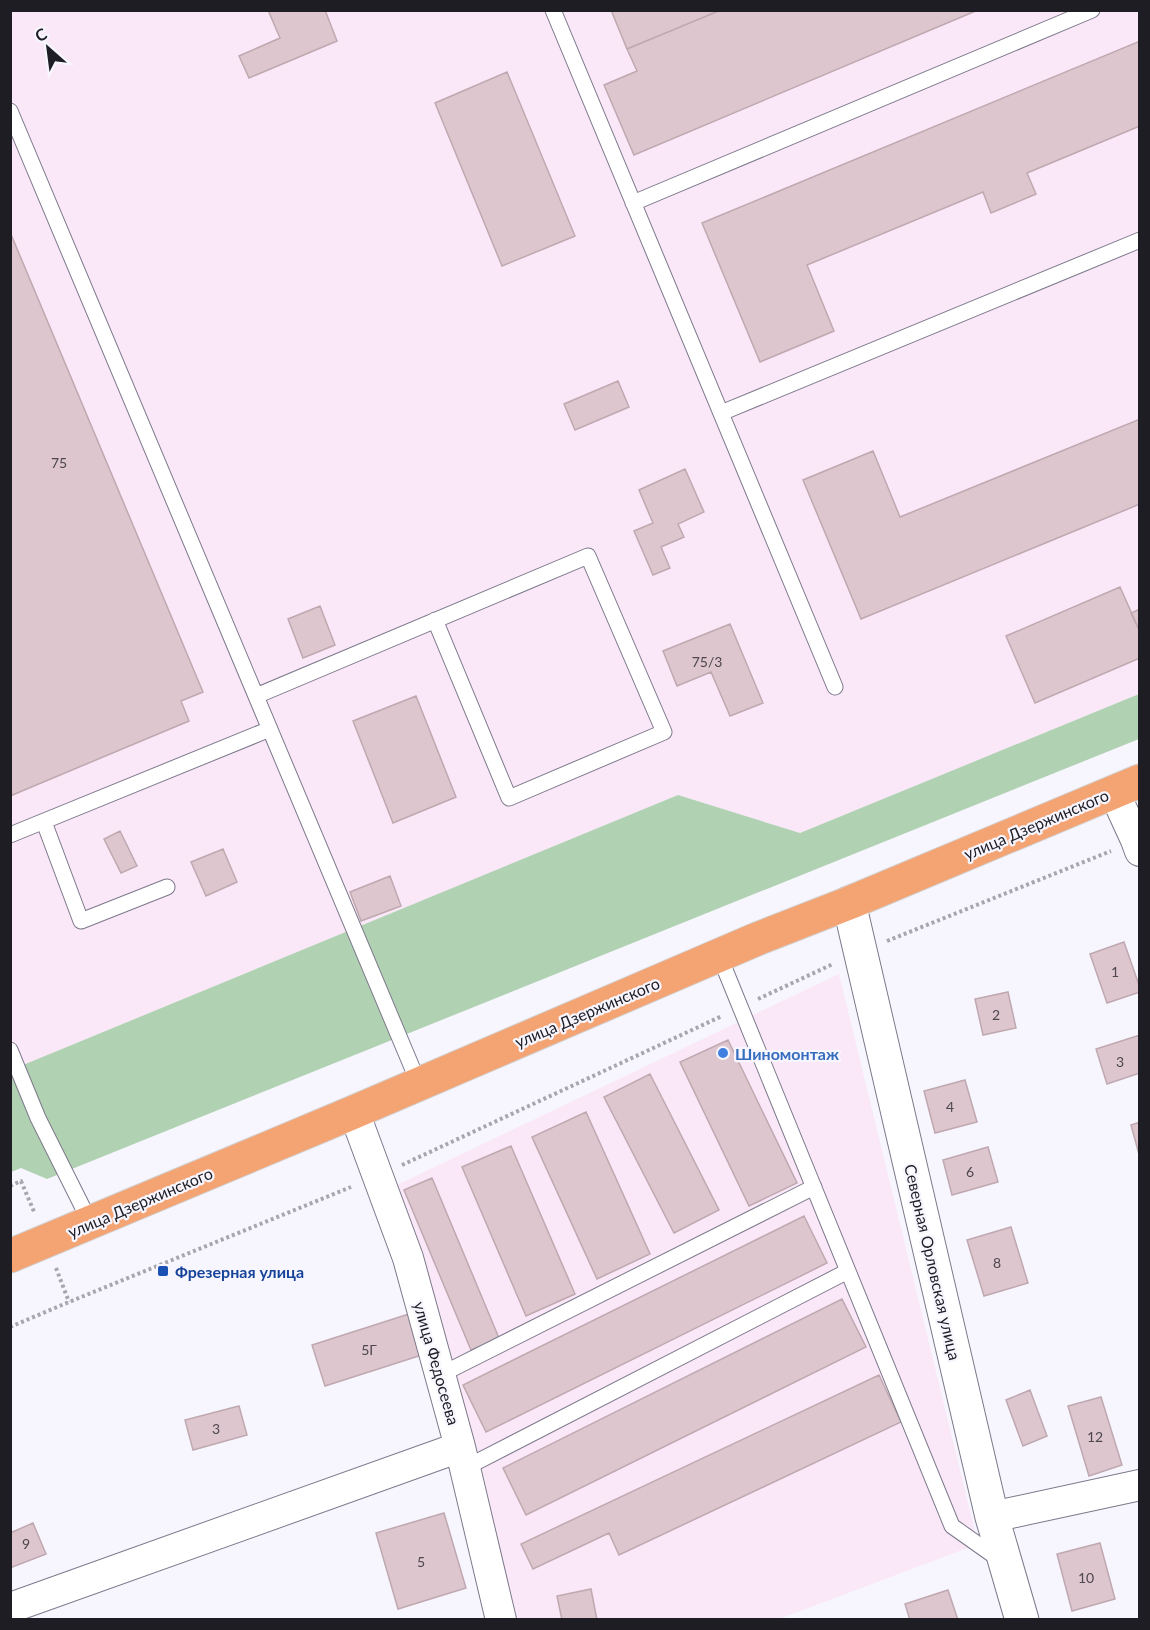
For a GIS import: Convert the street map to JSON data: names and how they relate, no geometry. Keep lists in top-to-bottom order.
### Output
{
  "streets": {
    "highway": ["улица Дзержинского"],
    "street": ["Северная Орловская улица", "улица Федосеева"]
  },
  "crossings": [
    ["улица Дзержинского", "Северная Орловская улица"],
    ["улица Дзержинского", "улица Федосеева"]
  ],
  "places": {
    "other": ["Шиномонтаж"],
    "transit": ["Фрезерная улица"]
  },
  "house_numbers": [
    "75",
    "75/3",
    "1",
    "2",
    "3",
    "4",
    "6",
    "8",
    "5Г",
    "3",
    "12",
    "9",
    "5",
    "10"
  ],
  "north": "top left"
}
